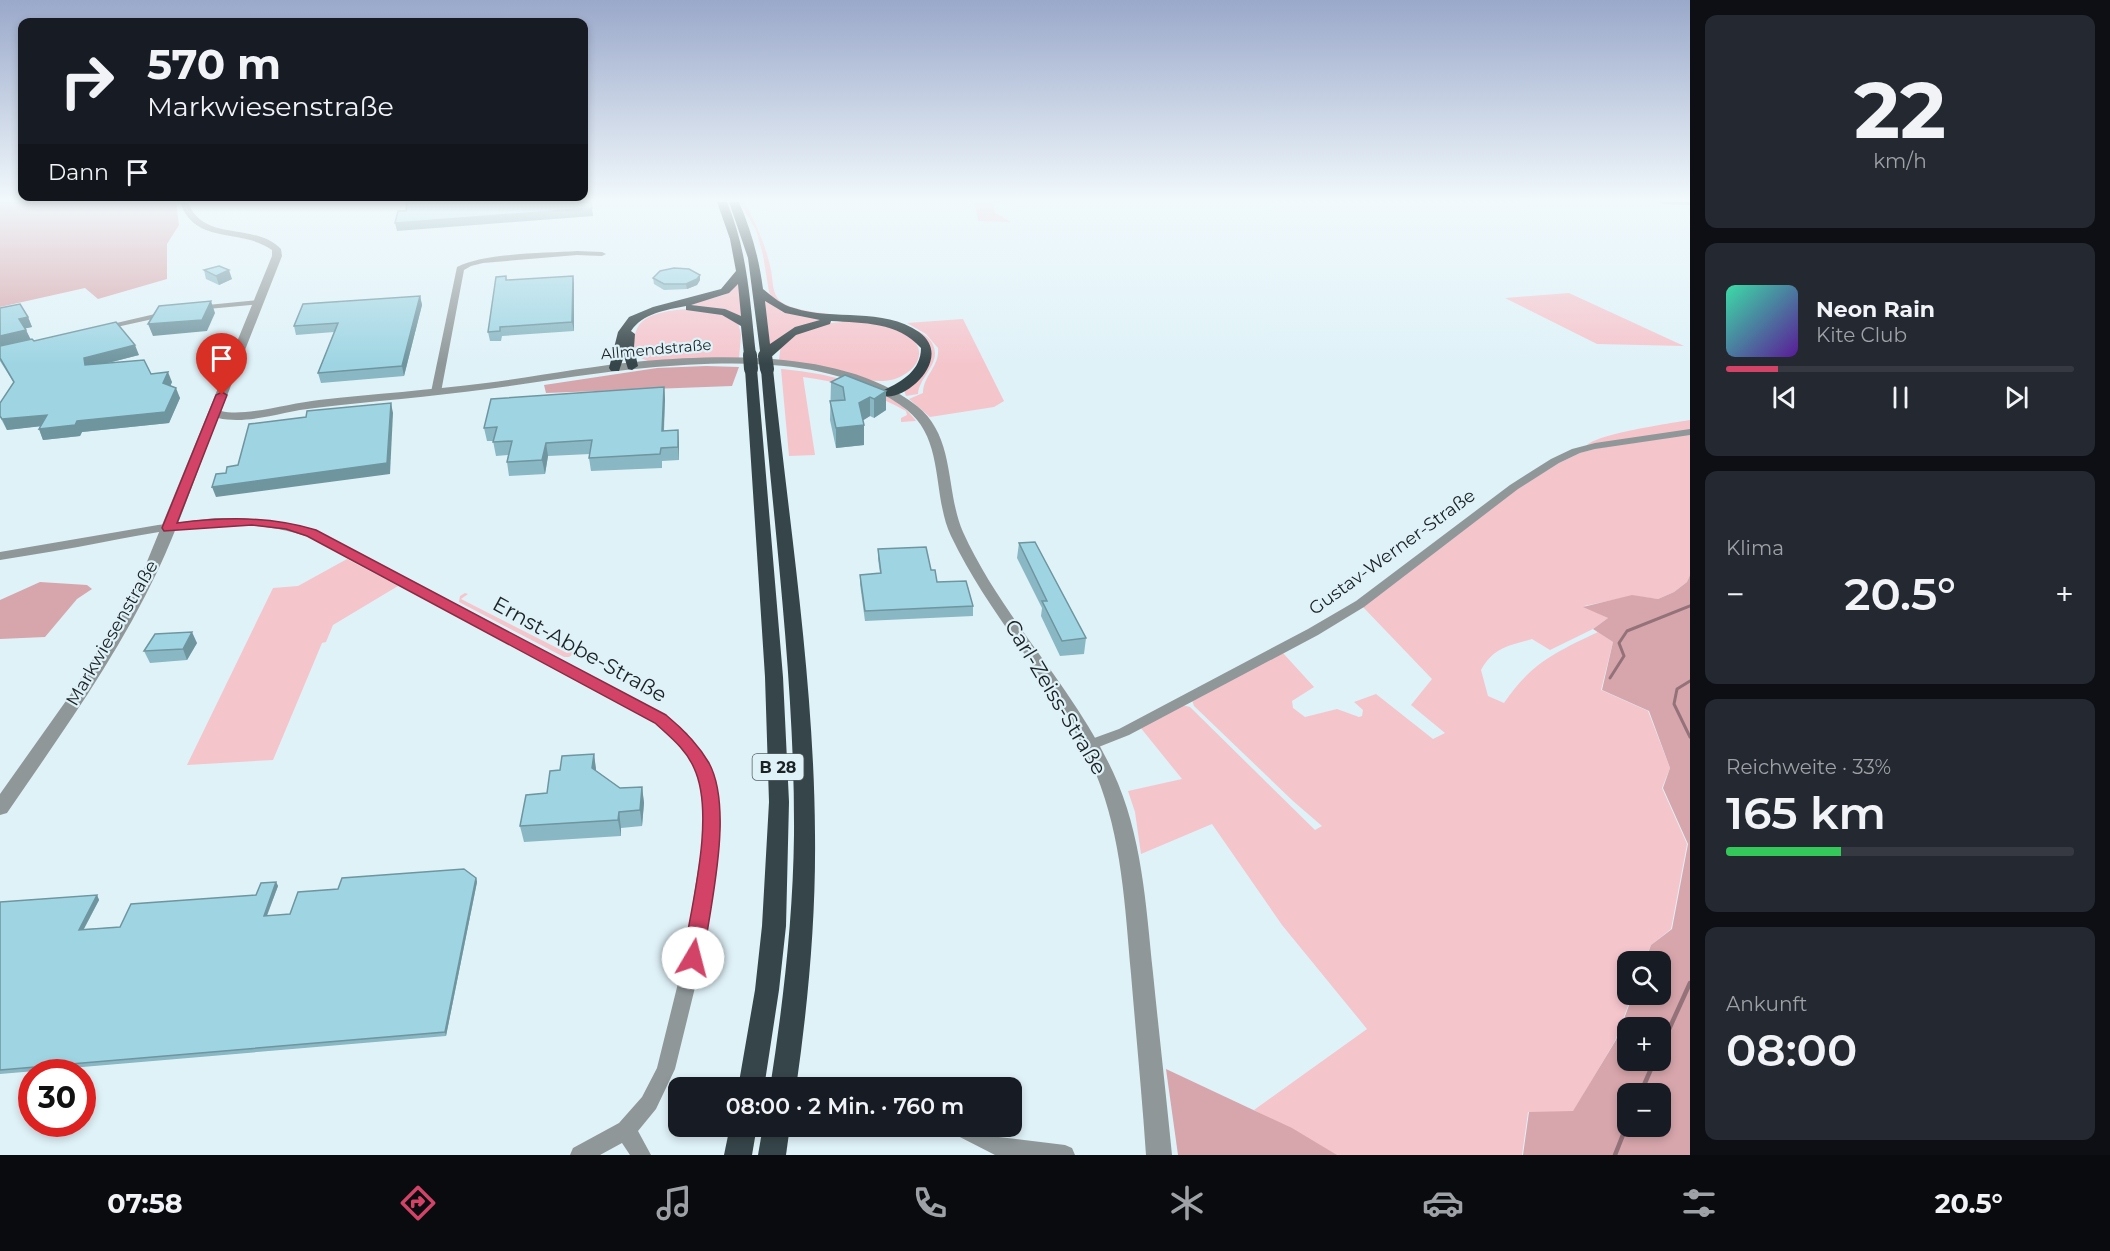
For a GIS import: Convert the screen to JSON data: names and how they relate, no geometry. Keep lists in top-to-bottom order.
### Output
{
  "streets": {
    "highway": ["B 28"],
    "street": [
      "Allmendstraße",
      "Gustav-Werner-Straße",
      "Markwiesenstraße",
      "Ernst-Abbe-Straße",
      "Carl-Zeiss-Straße"
    ]
  },
  "crossings": [
    ["Allmendstraße", "Markwiesenstraße"],
    ["Allmendstraße", "Carl-Zeiss-Straße"],
    ["Gustav-Werner-Straße", "Carl-Zeiss-Straße"],
    ["Markwiesenstraße", "Ernst-Abbe-Straße"]
  ],
  "page": {
    "tile": [
      ["22", "km/h"],
      "Klima",
      ["Reichweite · 33%", "165 km"],
      ["Ankunft", "08:00"]
    ],
    "turn": ["570 m", "Markwiesenstraße"],
    "then": "Dann",
    "song": ["Neon Rain", "Kite Club"],
    "heat": ["−", "20.5°", "+"],
    "map_buttons": ["+", "−"],
    "limit": "30",
    "trip": "08:00 · 2 Min. · 760 m",
    "tabs": ["07:58", "20.5°"]
  }
}
